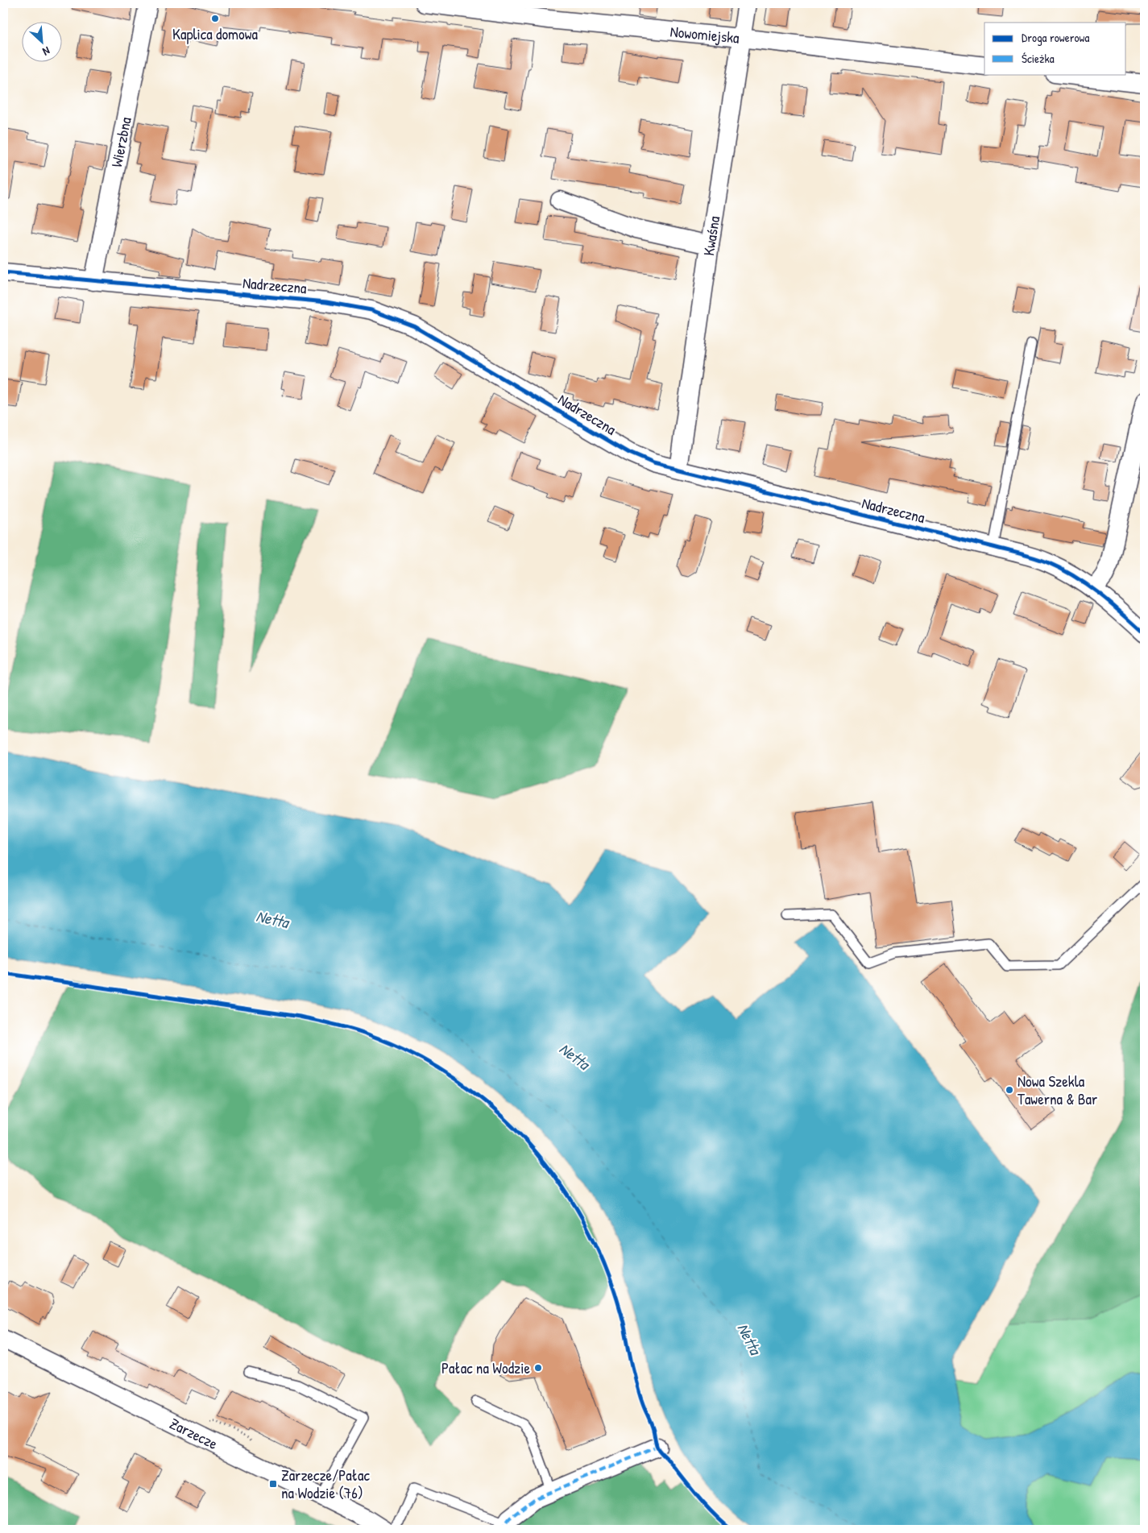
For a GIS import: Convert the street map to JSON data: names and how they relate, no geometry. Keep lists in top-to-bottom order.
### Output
{
  "streets": {
    "street": [
      "Nowomiejska",
      "Wierzbna",
      "Kwaśna",
      "Nadrzeczna",
      "Zarzecze"
    ]
  },
  "crossings": [
    ["Nowomiejska", "Kwaśna"],
    ["Wierzbna", "Nadrzeczna"],
    ["Kwaśna", "Nadrzeczna"]
  ],
  "water": ["Netta"],
  "places": {
    "other": ["Kaplica domowa", "Nowa Szekla Tawerna & Bar", "Pałac na Wodzie"],
    "transit": ["Zarzecze/Pałac na Wodzie (76)"]
  },
  "legend": ["Droga rowerowa", "Ścieżka"],
  "north": "bottom right"
}
